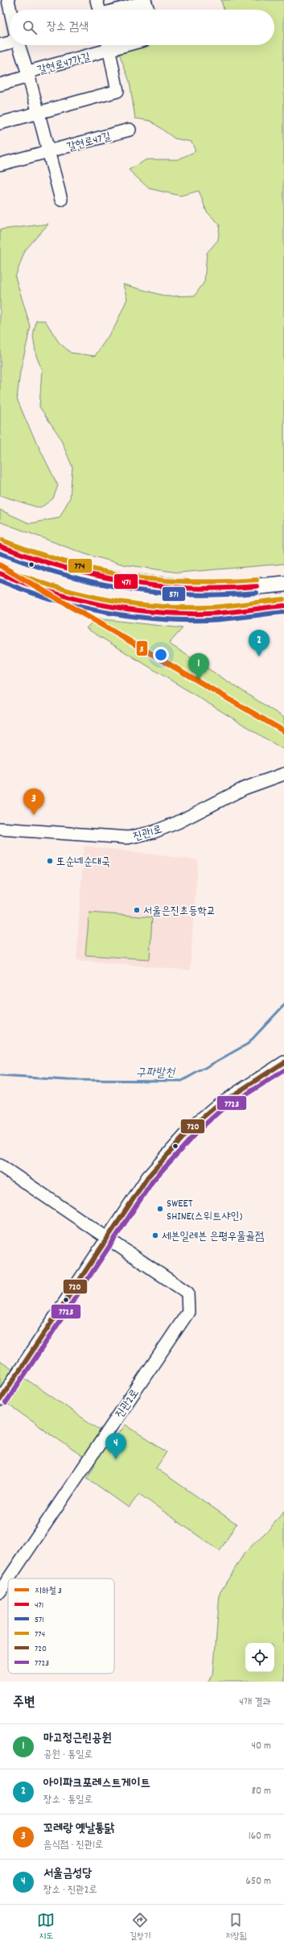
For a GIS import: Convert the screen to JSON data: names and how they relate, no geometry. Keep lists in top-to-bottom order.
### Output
{
  "streets": {
    "street": [
      "갈현로47가길",
      "갈현로47길",
      "진관1로",
      "진관2로"
    ]
  },
  "water": ["구파발천"],
  "places": [
    "또순네순대국",
    "서울은진초등학교",
    "SWEET SHINE(스위트샤인)",
    "세븐일레븐 은평우물골점"
  ],
  "lines": [
    "transit line 774",
    "transit line 471",
    "transit line 571",
    "metro line 3",
    "transit line 720",
    "transit line 7723"
  ],
  "legend": [
    "지하철 3",
    "471",
    "571",
    "774",
    "720",
    "7723"
  ],
  "page": {
    "search": "장소 검색",
    "pins": [
      "2",
      "1",
      "3",
      "4"
    ],
    "heading": ["주변", "4개 결과"],
    "list": [
      {
        "mark": "1",
        "name": "마고정근린공원",
        "note": "공원 · 통일로",
        "value": "40 m"
      },
      {
        "mark": "2",
        "name": "아이파크포레스트게이트",
        "note": "장소 · 통일로",
        "value": "80 m"
      },
      {
        "mark": "3",
        "name": "꼬레랑 옛날통닭",
        "note": "음식점 · 진관1로",
        "value": "160 m"
      },
      {
        "mark": "4",
        "name": "서울금성당",
        "note": "장소 · 진관2로",
        "value": "650 m"
      }
    ],
    "nav": ["지도", "길찾기", "저장됨"]
  }
}
